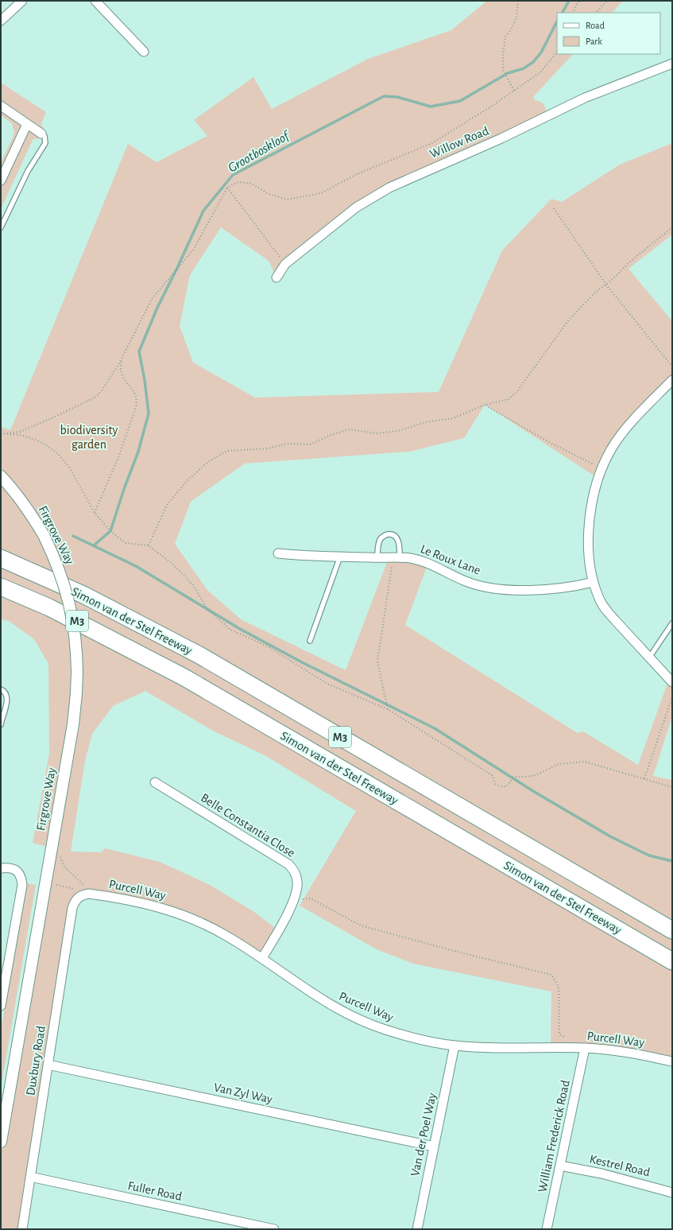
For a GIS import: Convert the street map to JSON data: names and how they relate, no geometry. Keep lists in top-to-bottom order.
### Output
{
  "streets": {
    "highway": ["M3", "Simon van der Stel Freeway"],
    "street": [
      "Willow Road",
      "Firgrove Way",
      "Le Roux Lane",
      "Belle Constantia Close",
      "Purcell Way",
      "Duxbury Road",
      "Van Zyl Way",
      "Van der Poel Way",
      "William Frederick Road",
      "Kestrel Road",
      "Fuller Road"
    ]
  },
  "crossings": [
    ["Belle Constantia Close", "Purcell Way"],
    ["Purcell Way", "Duxbury Road"],
    ["Purcell Way", "Van der Poel Way"],
    ["Purcell Way", "William Frederick Road"],
    ["Duxbury Road", "Van Zyl Way"],
    ["Duxbury Road", "Fuller Road"],
    ["Van Zyl Way", "Van der Poel Way"],
    ["William Frederick Road", "Kestrel Road"]
  ],
  "water": ["Grootboskloof"],
  "parks": ["biodiversity garden"],
  "legend": ["Road", "Park"]
}
